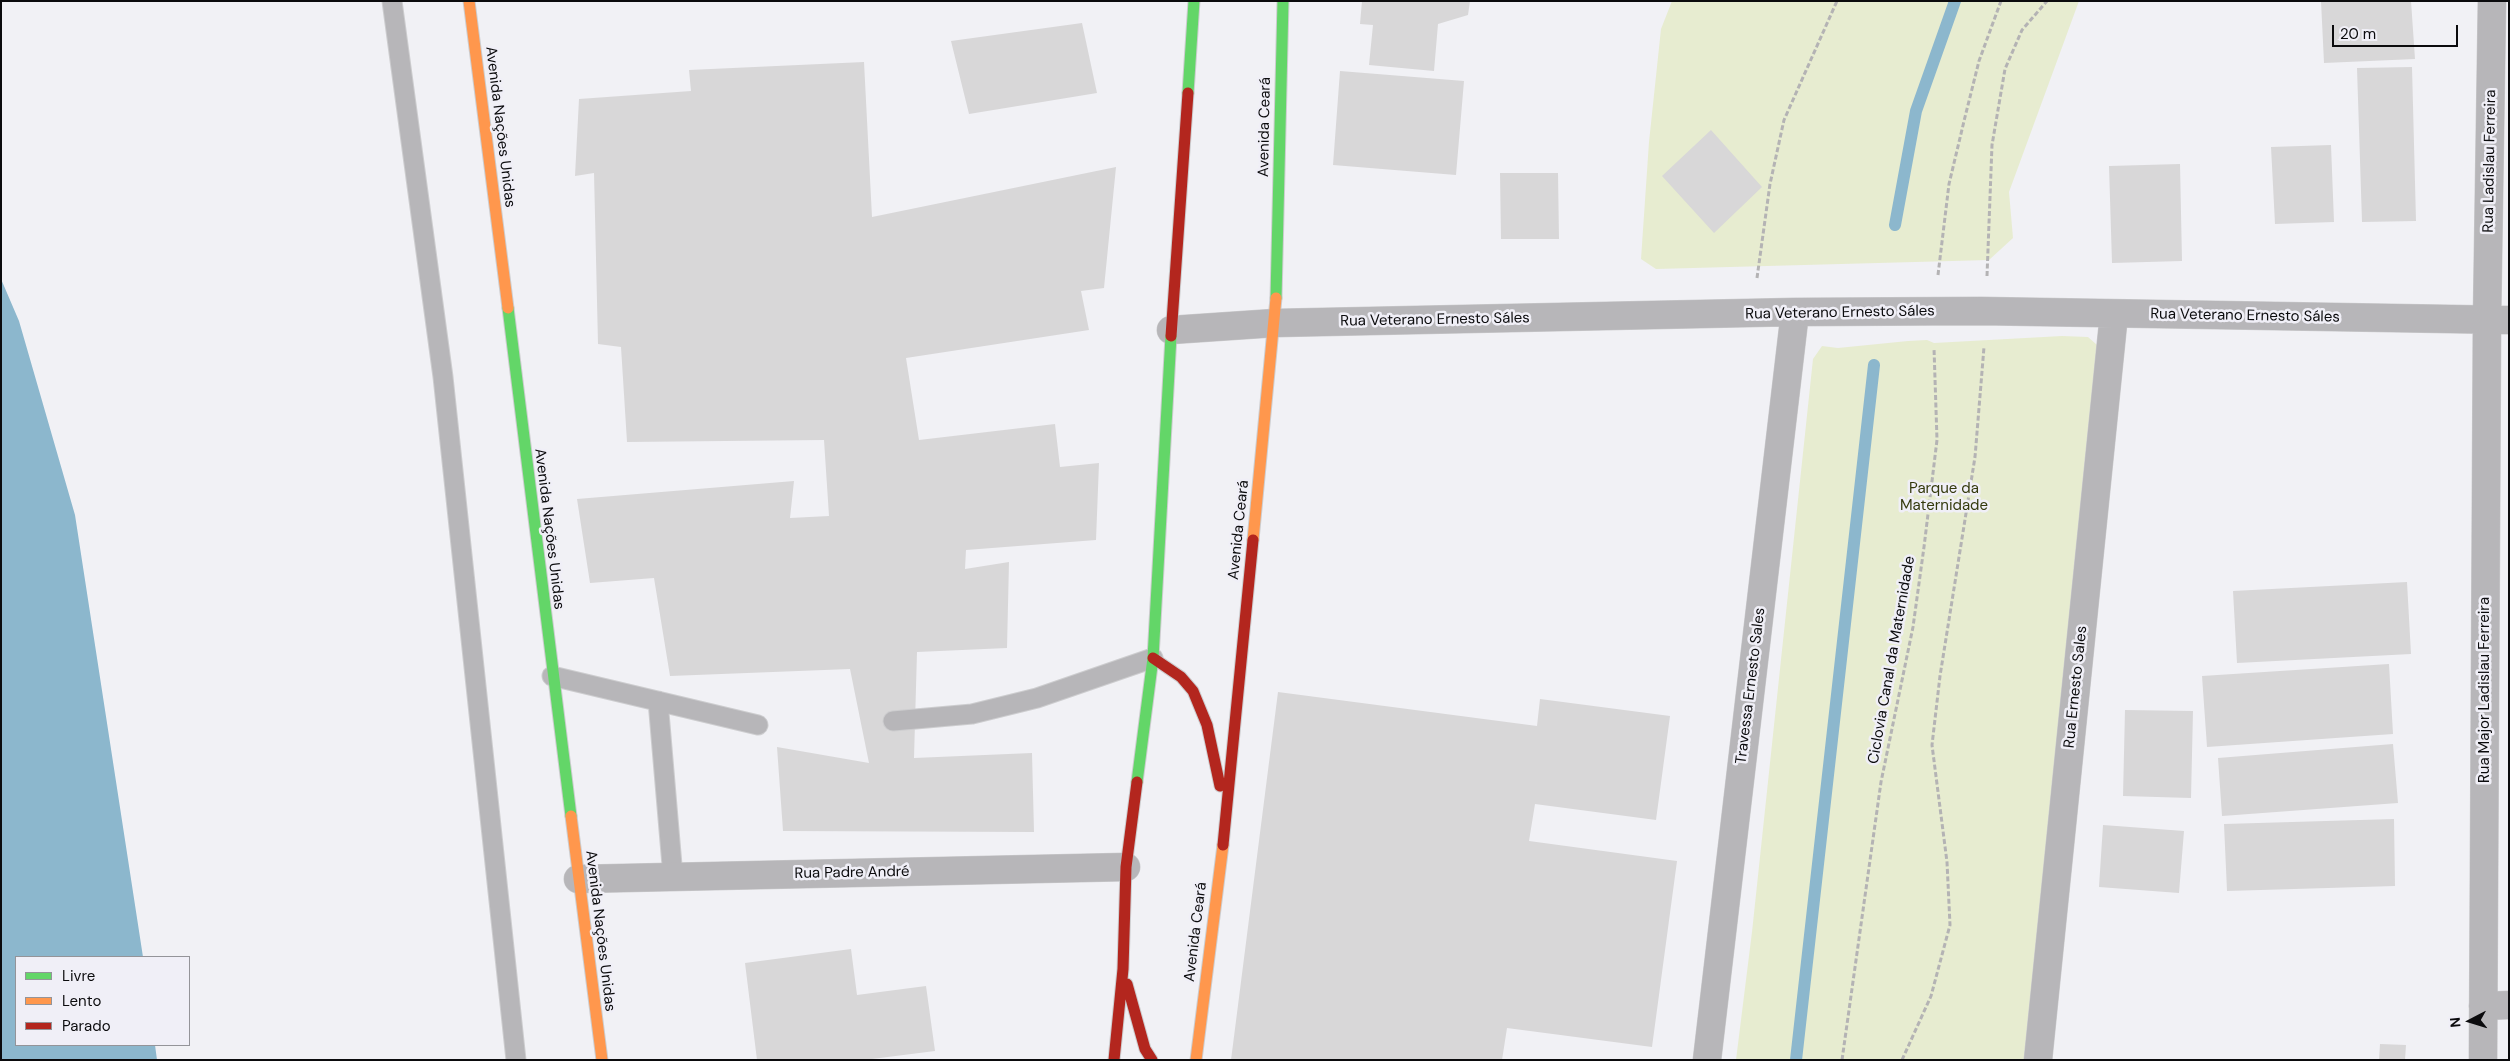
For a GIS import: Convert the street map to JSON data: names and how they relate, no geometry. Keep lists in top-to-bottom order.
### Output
{
  "streets": {
    "main road": ["Avenida Nações Unidas", "Avenida Ceará"],
    "street": [
      "Rua Ladislau Ferreira",
      "Rua Veterano Ernesto Sáles",
      "Travessa Ernesto Sales",
      "Rua Ernesto Sales",
      "Rua Major Ladislau Ferreira",
      "Rua Padre André"
    ],
    "path": ["Ciclovia Canal da Maternidade"]
  },
  "crossings": [
    ["Avenida Nações Unidas", "Rua Padre André"],
    ["Avenida Ceará", "Rua Veterano Ernesto Sáles"],
    ["Rua Ladislau Ferreira", "Rua Veterano Ernesto Sáles"],
    ["Rua Ladislau Ferreira", "Rua Major Ladislau Ferreira"],
    ["Rua Veterano Ernesto Sáles", "Ciclovia Canal da Maternidade"],
    ["Rua Veterano Ernesto Sáles", "Travessa Ernesto Sales"],
    ["Rua Veterano Ernesto Sáles", "Rua Ernesto Sales"],
    ["Rua Veterano Ernesto Sáles", "Rua Major Ladislau Ferreira"]
  ],
  "parks": ["Parque da Maternidade"],
  "legend": ["Livre", "Lento", "Parado"],
  "scale_bar": "20 m",
  "north": "left"
}
